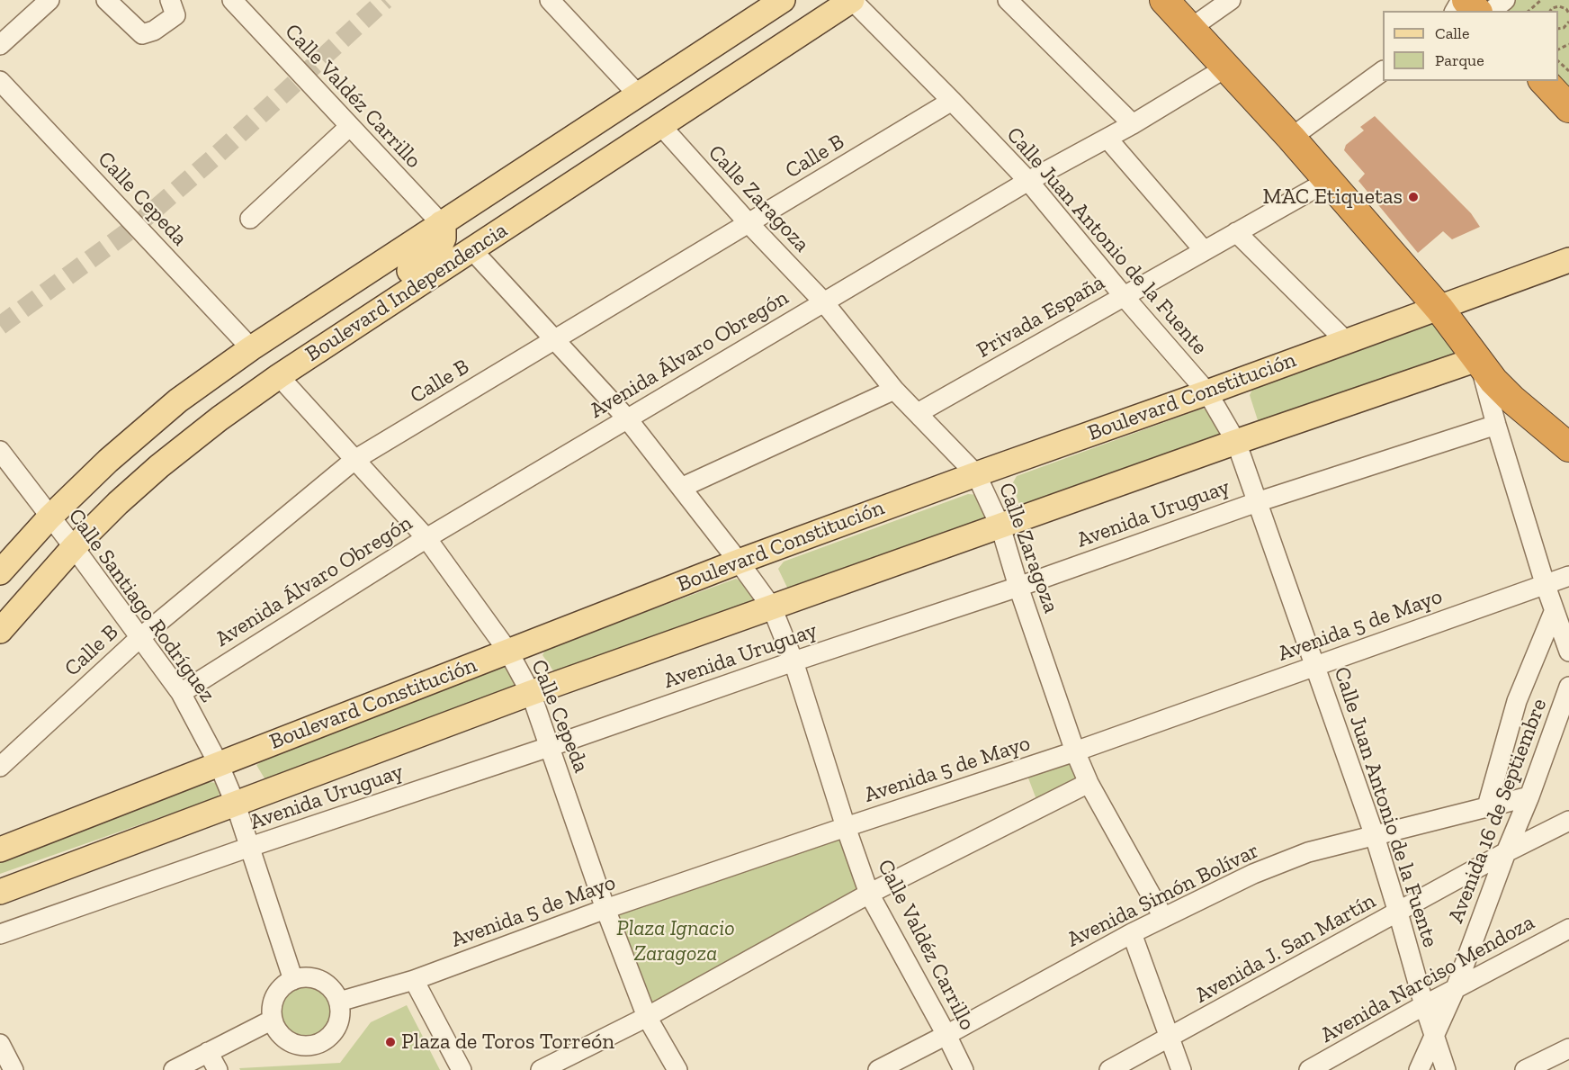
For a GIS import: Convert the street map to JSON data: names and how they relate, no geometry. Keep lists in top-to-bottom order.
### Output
{
  "streets": {
    "main road": ["Boulevard Independencia", "Boulevard Constitución"],
    "street": [
      "Calle Valdéz Carrillo",
      "Calle B",
      "Calle Cepeda",
      "Calle Zaragoza",
      "Calle Juan Antonio de la Fuente",
      "Privada España",
      "Avenida Álvaro Obregón",
      "Avenida Uruguay",
      "Calle Santiago Rodríguez",
      "Avenida 5 de Mayo",
      "Avenida 16 de Septiembre",
      "Avenida Simón Bolívar",
      "Avenida J. San Martín",
      "Avenida Narciso Mendoza"
    ]
  },
  "crossings": [
    ["Calle Valdéz Carrillo", "Calle B"],
    ["Calle Valdéz Carrillo", "Boulevard Independencia"],
    ["Calle Valdéz Carrillo", "Avenida Álvaro Obregón"],
    ["Calle Valdéz Carrillo", "Boulevard Constitución"],
    ["Calle Valdéz Carrillo", "Avenida Uruguay"],
    ["Calle Valdéz Carrillo", "Avenida 5 de Mayo"],
    ["Calle Valdéz Carrillo", "Avenida Simón Bolívar"],
    ["Calle B", "Calle Cepeda"],
    ["Calle B", "Calle Zaragoza"],
    ["Calle B", "Calle Juan Antonio de la Fuente"],
    ["Calle B", "Calle Santiago Rodríguez"],
    ["Calle Cepeda", "Boulevard Independencia"],
    ["Calle Cepeda", "Avenida Álvaro Obregón"],
    ["Calle Cepeda", "Boulevard Constitución"],
    ["Calle Cepeda", "Avenida Uruguay"],
    ["Calle Cepeda", "Avenida 5 de Mayo"],
    ["Calle Zaragoza", "Boulevard Independencia"],
    ["Calle Zaragoza", "Privada España"],
    ["Calle Zaragoza", "Avenida Álvaro Obregón"],
    ["Calle Zaragoza", "Boulevard Constitución"],
    ["Calle Zaragoza", "Avenida Uruguay"],
    ["Calle Zaragoza", "Avenida 5 de Mayo"],
    ["Calle Zaragoza", "Avenida Simón Bolívar"],
    ["Calle Juan Antonio de la Fuente", "Boulevard Independencia"],
    ["Calle Juan Antonio de la Fuente", "Privada España"],
    ["Calle Juan Antonio de la Fuente", "Avenida Álvaro Obregón"],
    ["Calle Juan Antonio de la Fuente", "Boulevard Constitución"],
    ["Calle Juan Antonio de la Fuente", "Avenida Uruguay"],
    ["Calle Juan Antonio de la Fuente", "Avenida 5 de Mayo"],
    ["Calle Juan Antonio de la Fuente", "Avenida 16 de Septiembre"],
    ["Calle Juan Antonio de la Fuente", "Avenida Simón Bolívar"],
    ["Calle Juan Antonio de la Fuente", "Avenida J. San Martín"],
    ["Calle Juan Antonio de la Fuente", "Avenida Narciso Mendoza"],
    ["Boulevard Independencia", "Calle Santiago Rodríguez"],
    ["Avenida Álvaro Obregón", "Calle Santiago Rodríguez"],
    ["Boulevard Constitución", "Calle Santiago Rodríguez"],
    ["Avenida Uruguay", "Calle Santiago Rodríguez"],
    ["Calle Santiago Rodríguez", "Avenida 5 de Mayo"],
    ["Avenida 16 de Septiembre", "Avenida Simón Bolívar"],
    ["Avenida 16 de Septiembre", "Avenida J. San Martín"],
    ["Avenida 16 de Septiembre", "Avenida Narciso Mendoza"]
  ],
  "parks": ["Plaza Ignacio Zaragoza"],
  "places": ["MAC Etiquetas", "Plaza de Toros Torreón"],
  "legend": ["Calle", "Parque"]
}
